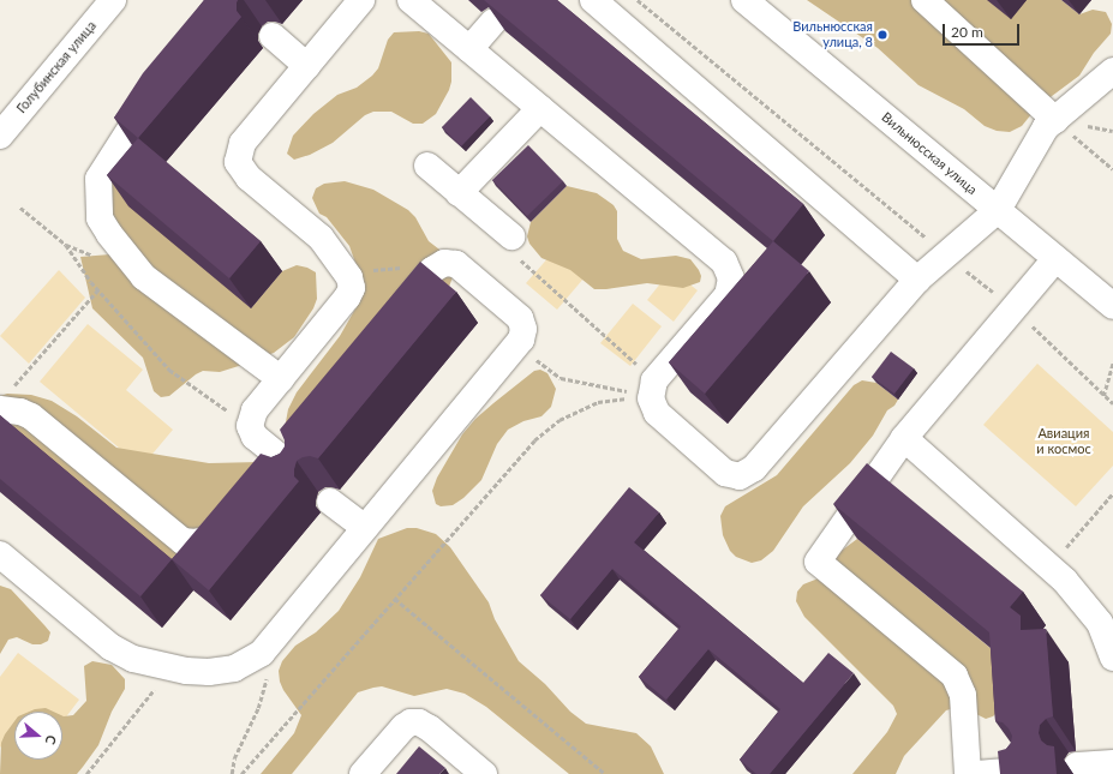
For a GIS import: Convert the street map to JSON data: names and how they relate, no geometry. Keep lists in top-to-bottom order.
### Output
{
  "streets": {
    "street": ["Голубинская улица", "Вильнюсская улица"]
  },
  "parks": ["Авиация и космос"],
  "places": ["Вильнюсская улица, 8"],
  "scale_bar": "20 m",
  "north": "right"
}
